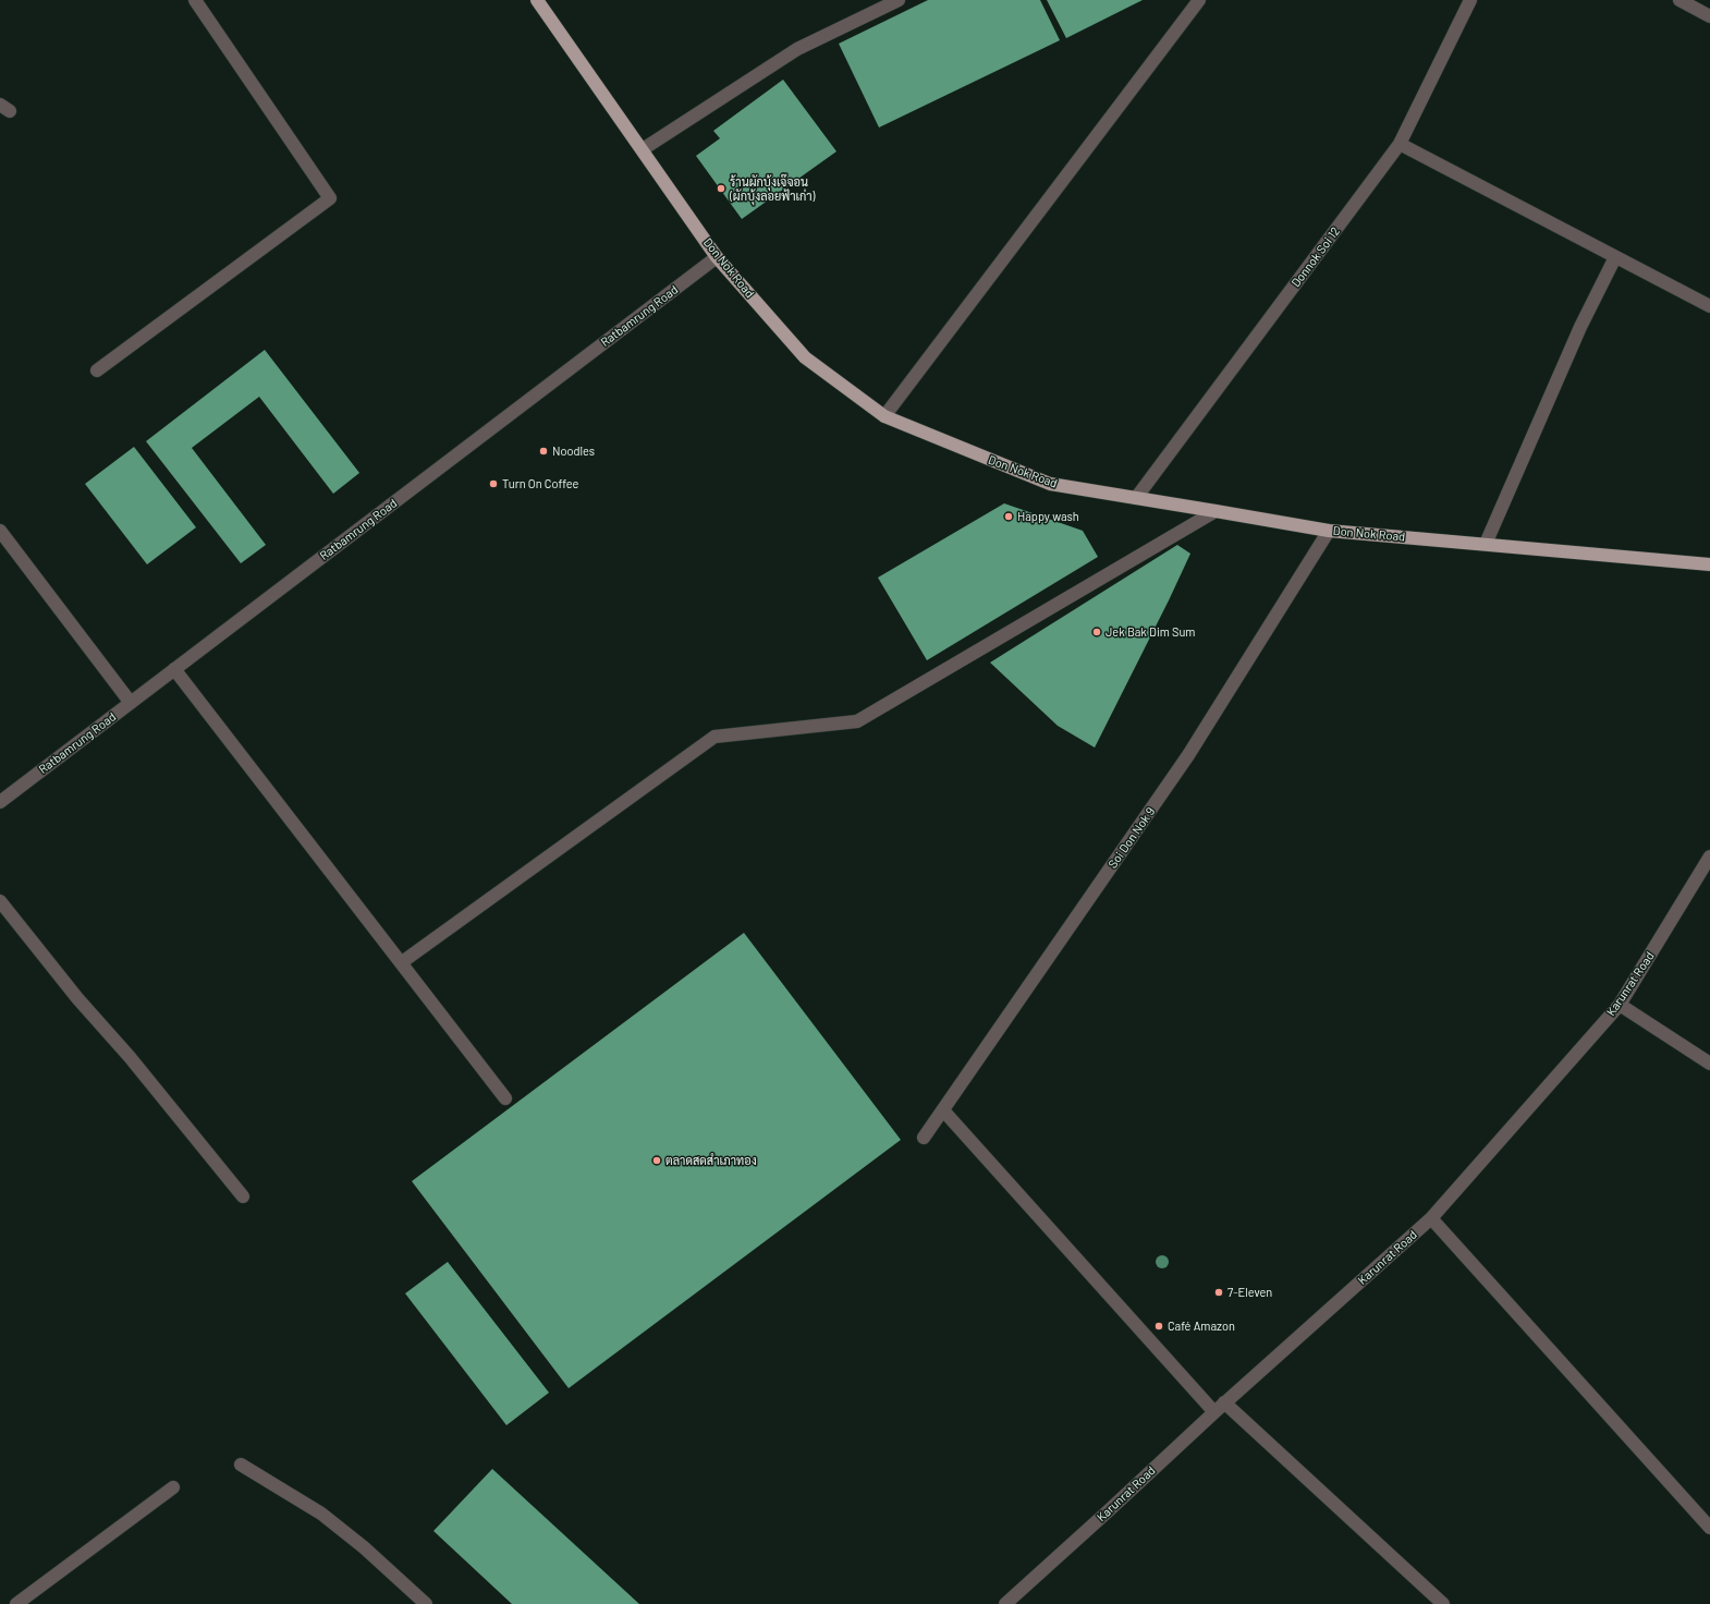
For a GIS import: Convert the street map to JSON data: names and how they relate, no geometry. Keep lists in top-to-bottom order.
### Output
{
  "streets": {
    "main road": ["Don Nok Road"],
    "street": [
      "Donnok Soi 12",
      "Ratbamrung Road",
      "Soi Don Nok 9",
      "Karunrat Road"
    ]
  },
  "crossings": [
    ["Donnok Soi 12", "Don Nok Road"],
    ["Don Nok Road", "Ratbamrung Road"],
    ["Don Nok Road", "Soi Don Nok 9"]
  ],
  "places": [
    "ร้านผักบุ้งเจ๊จอน (ผักบุ้งลอยฟ้าเก่า)",
    "Noodles",
    "Turn On Coffee",
    "Happy wash",
    "Jek Bak Dim Sum",
    "ตลาดสดสำเภาทอง",
    "7-Eleven",
    "Café Amazon"
  ]
}
